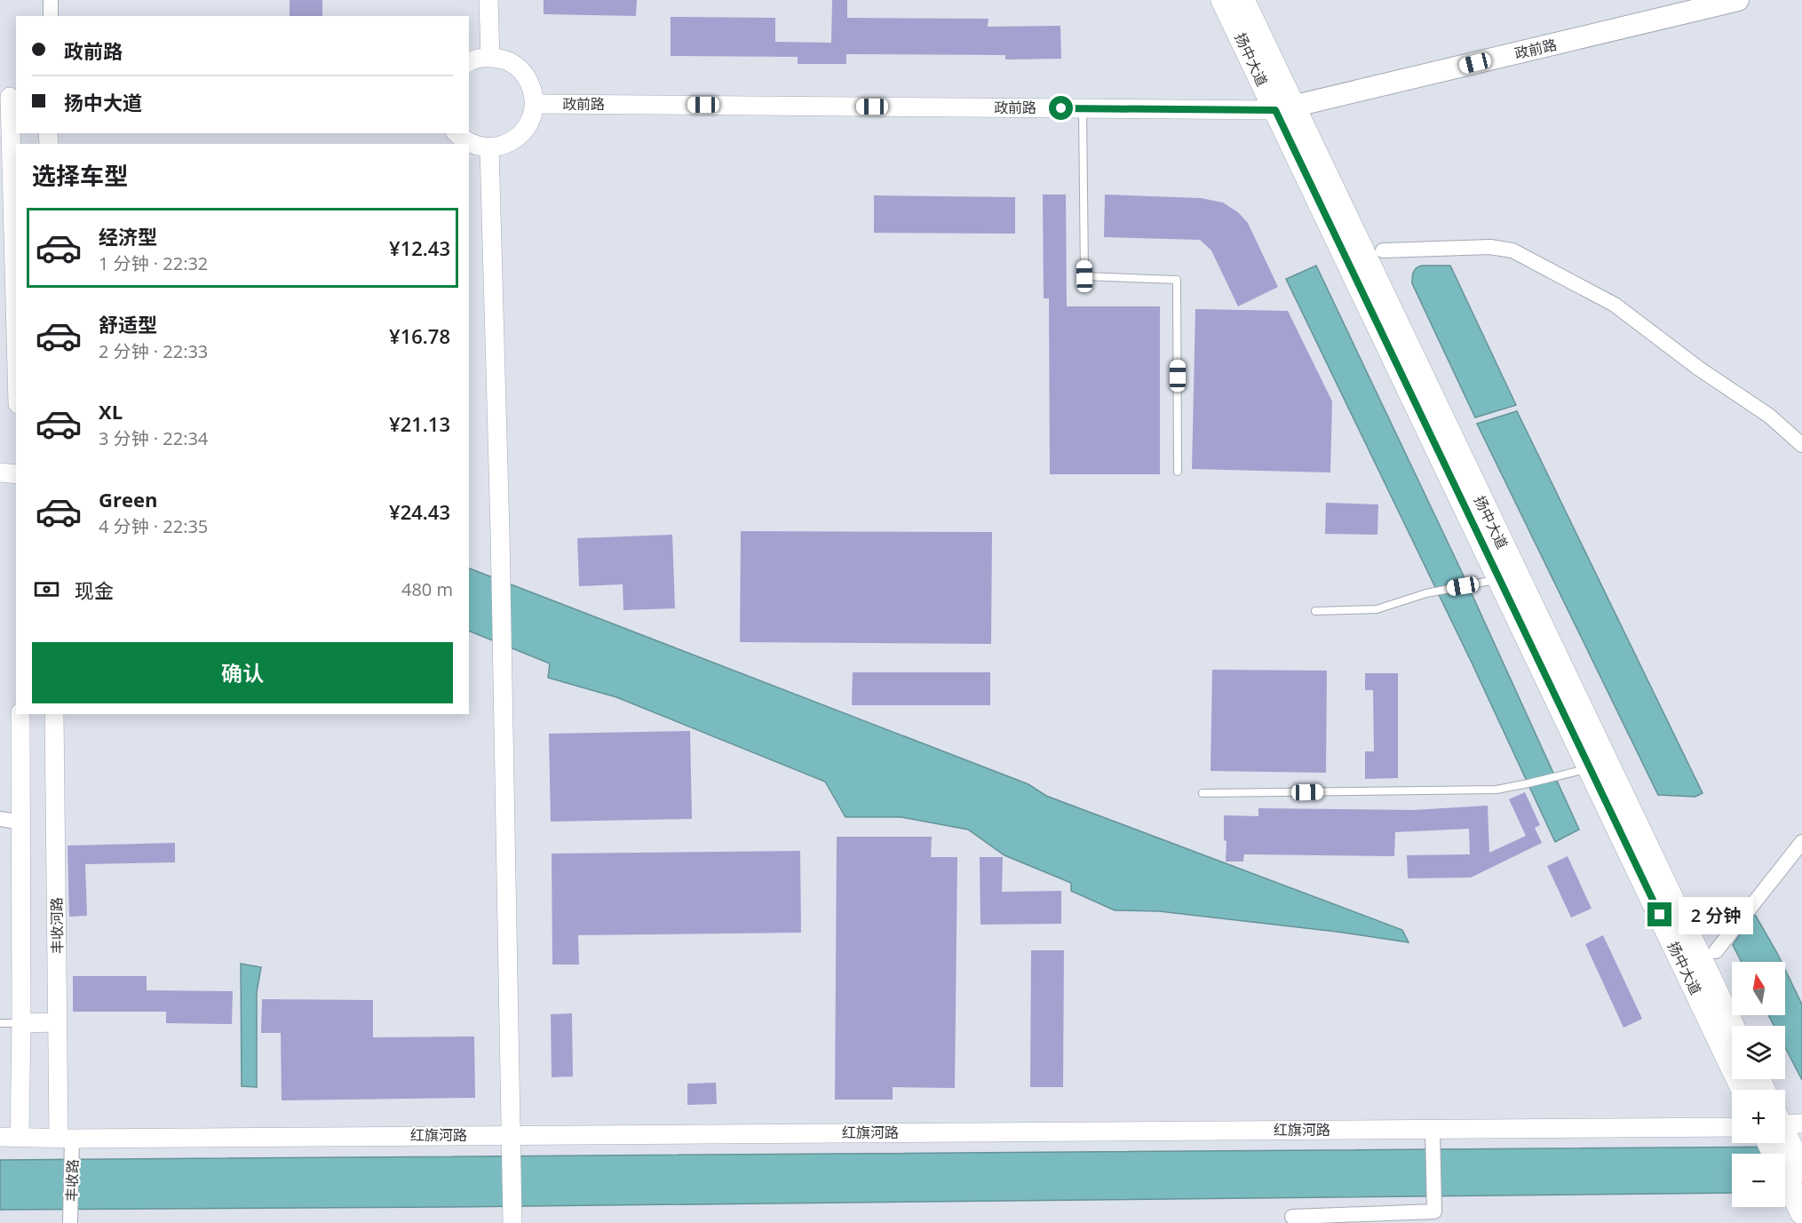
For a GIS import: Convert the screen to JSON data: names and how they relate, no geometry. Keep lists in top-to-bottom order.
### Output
{
  "streets": {
    "main road": ["政前路", "扬中大道"],
    "street": ["丰收河路", "红旗河路", "丰收路"]
  },
  "crossings": [
    ["政前路", "扬中大道"],
    ["丰收河路", "红旗河路"],
    ["丰收河路", "丰收路"],
    ["红旗河路", "丰收路"]
  ],
  "north": "top",
  "page": {
    "banner": ["政前路", "扬中大道"],
    "heading": "选择车型",
    "list": [
      {
        "name": "经济型",
        "note": "1 分钟 · 22:32",
        "value": "¥12.43"
      },
      {
        "name": "舒适型",
        "note": "2 分钟 · 22:33",
        "value": "¥16.78"
      },
      {
        "name": "XL",
        "note": "3 分钟 · 22:34",
        "value": "¥21.13"
      },
      {
        "name": "Green",
        "note": "4 分钟 · 22:35",
        "value": "¥24.43"
      }
    ],
    "pay": ["现金", "480 m"],
    "buttons": "确认",
    "bubble": "2 分钟",
    "map_buttons": ["+", "−"]
  }
}
